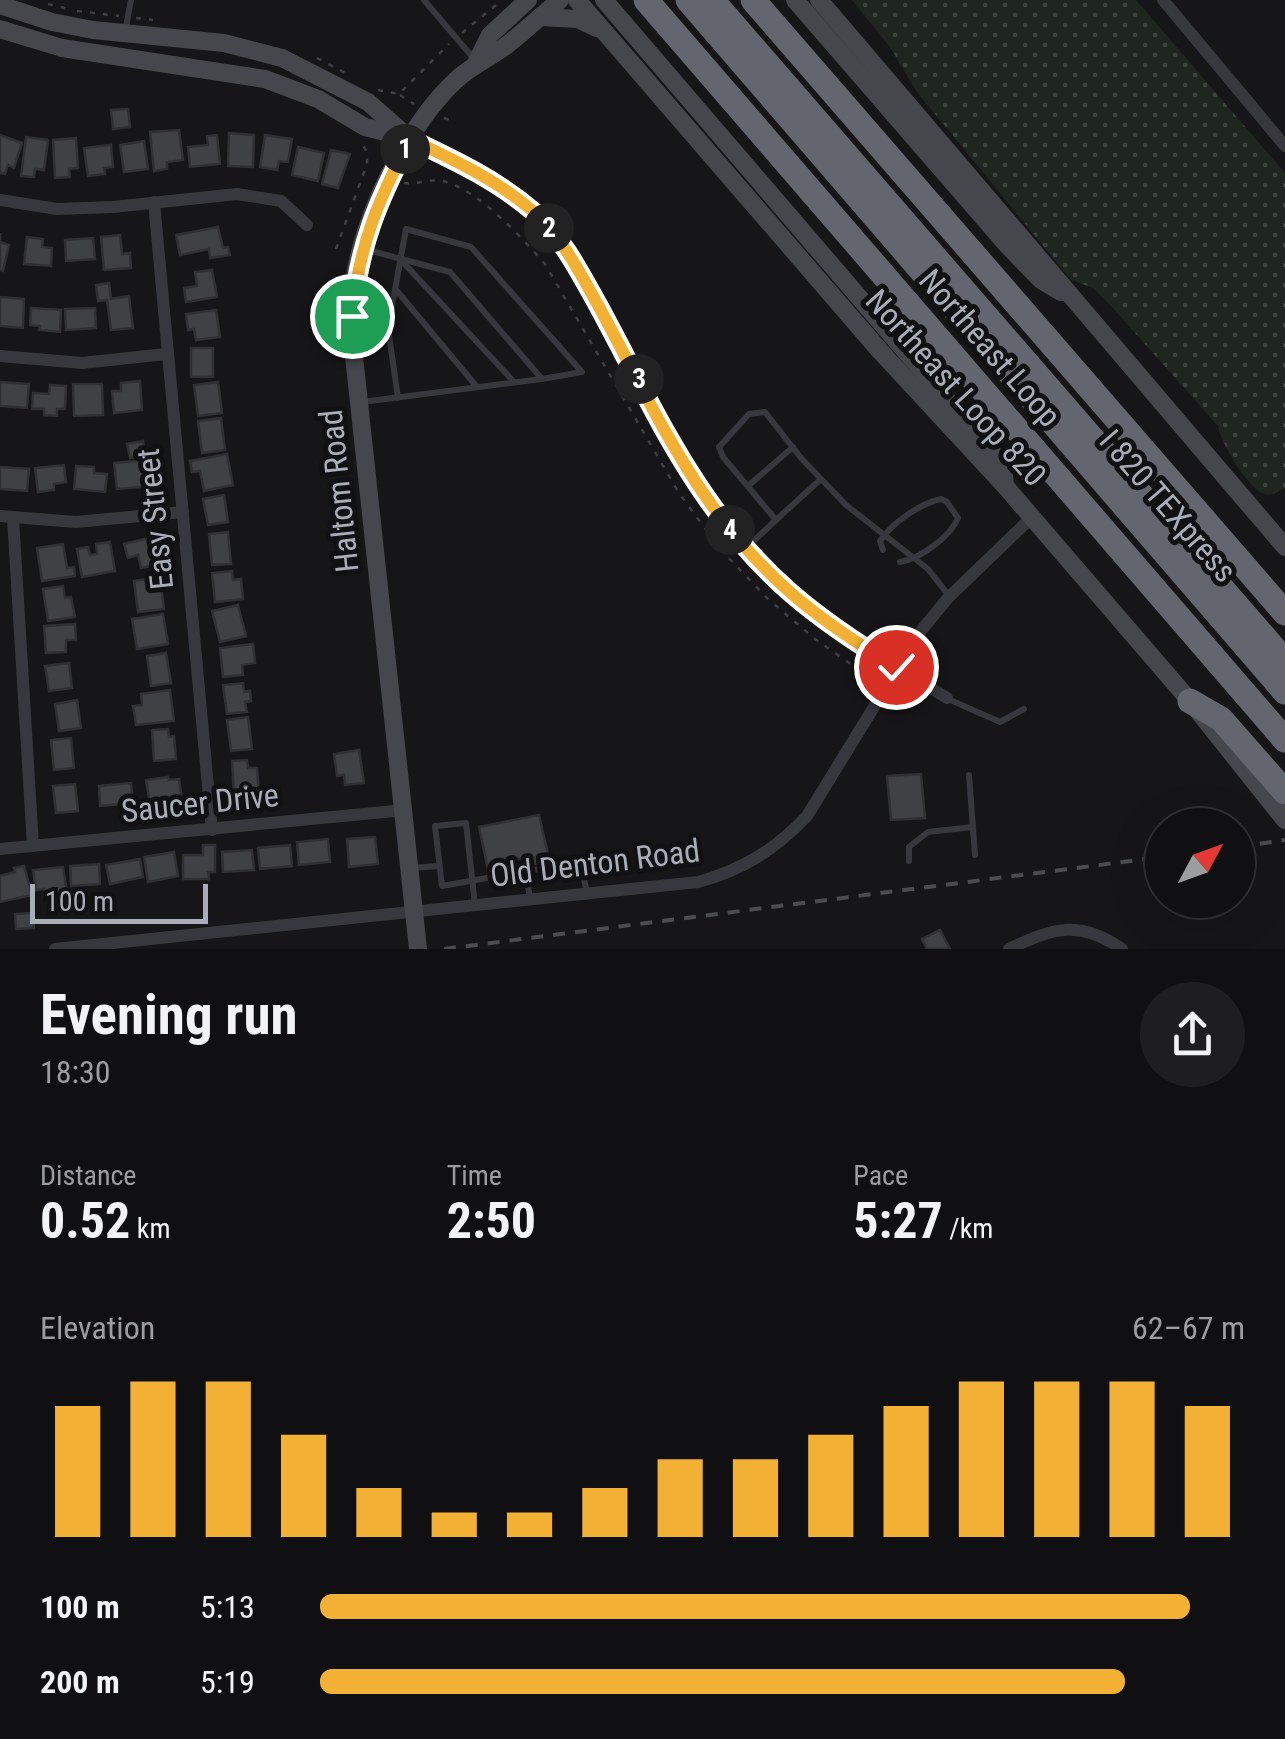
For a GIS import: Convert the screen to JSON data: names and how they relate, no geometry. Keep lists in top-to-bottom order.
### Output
{
  "streets": {
    "highway": ["Northeast Loop", "I 820 TEXpress"],
    "main road": ["Northeast Loop 820", "Haltom Road"],
    "street": ["Easy Street", "Saucer Drive", "Old Denton Road"]
  },
  "crossings": [
    ["Northeast Loop 820", "Old Denton Road"],
    ["Haltom Road", "Saucer Drive"],
    ["Haltom Road", "Old Denton Road"],
    ["Easy Street", "Saucer Drive"]
  ],
  "scale_bar": "100 m",
  "north": "top right",
  "page": {
    "pins": [
      "1",
      "2",
      "3",
      "4"
    ],
    "scale": "100 m",
    "heading": ["Evening run", "18:30"],
    "stats": [
      ["Distance", "0.52 km"],
      ["Time", "2:50"],
      ["Pace", "5:27 /km"]
    ],
    "chart": ["Elevation", "62–67 m"],
    "list": [
      {
        "name": "100 m",
        "note": "5:13"
      },
      {
        "name": "200 m",
        "note": "5:19"
      }
    ]
  }
}
